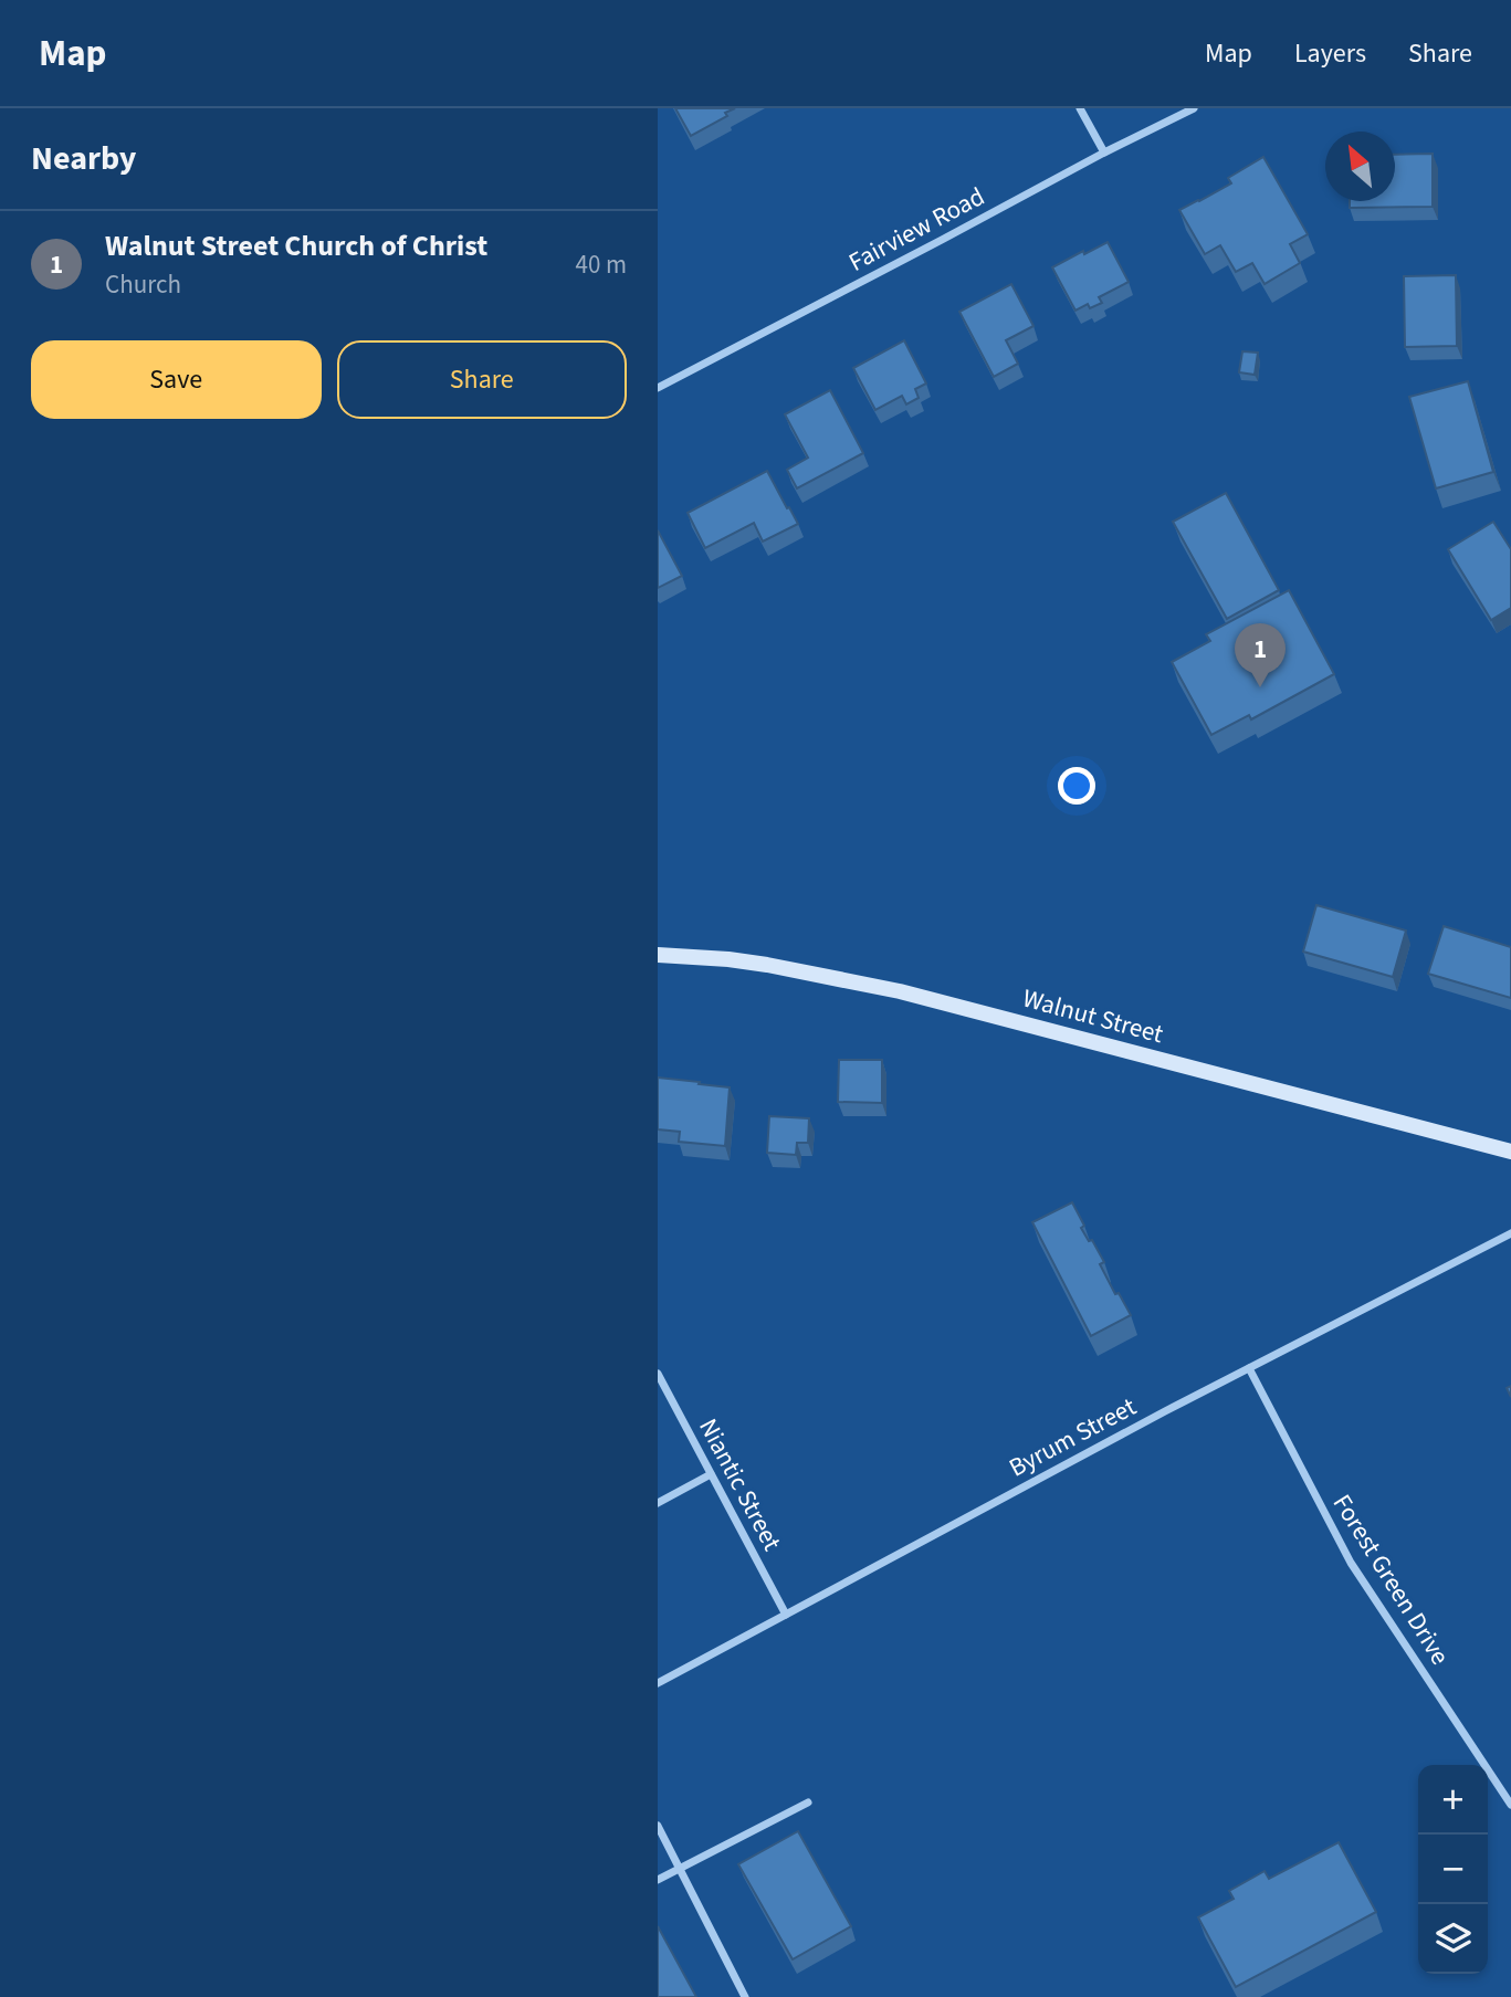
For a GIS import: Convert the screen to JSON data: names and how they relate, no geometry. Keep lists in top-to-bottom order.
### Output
{
  "streets": {
    "main road": ["Walnut Street"],
    "street": [
      "Fairview Road",
      "Byrum Street",
      "Niantic Street",
      "Forest Green Drive"
    ]
  },
  "crossings": [
    ["Byrum Street", "Niantic Street"],
    ["Byrum Street", "Forest Green Drive"]
  ],
  "north": "top left",
  "page": {
    "header": "Map",
    "nav": ["Map", "Layers", "Share"],
    "heading": "Nearby",
    "list": [
      {
        "mark": "1",
        "name": "Walnut Street Church of Christ",
        "note": "Church",
        "value": "40 m"
      }
    ],
    "buttons": ["Save", "Share"],
    "pins": "1",
    "map_buttons": ["+", "−"]
  }
}
